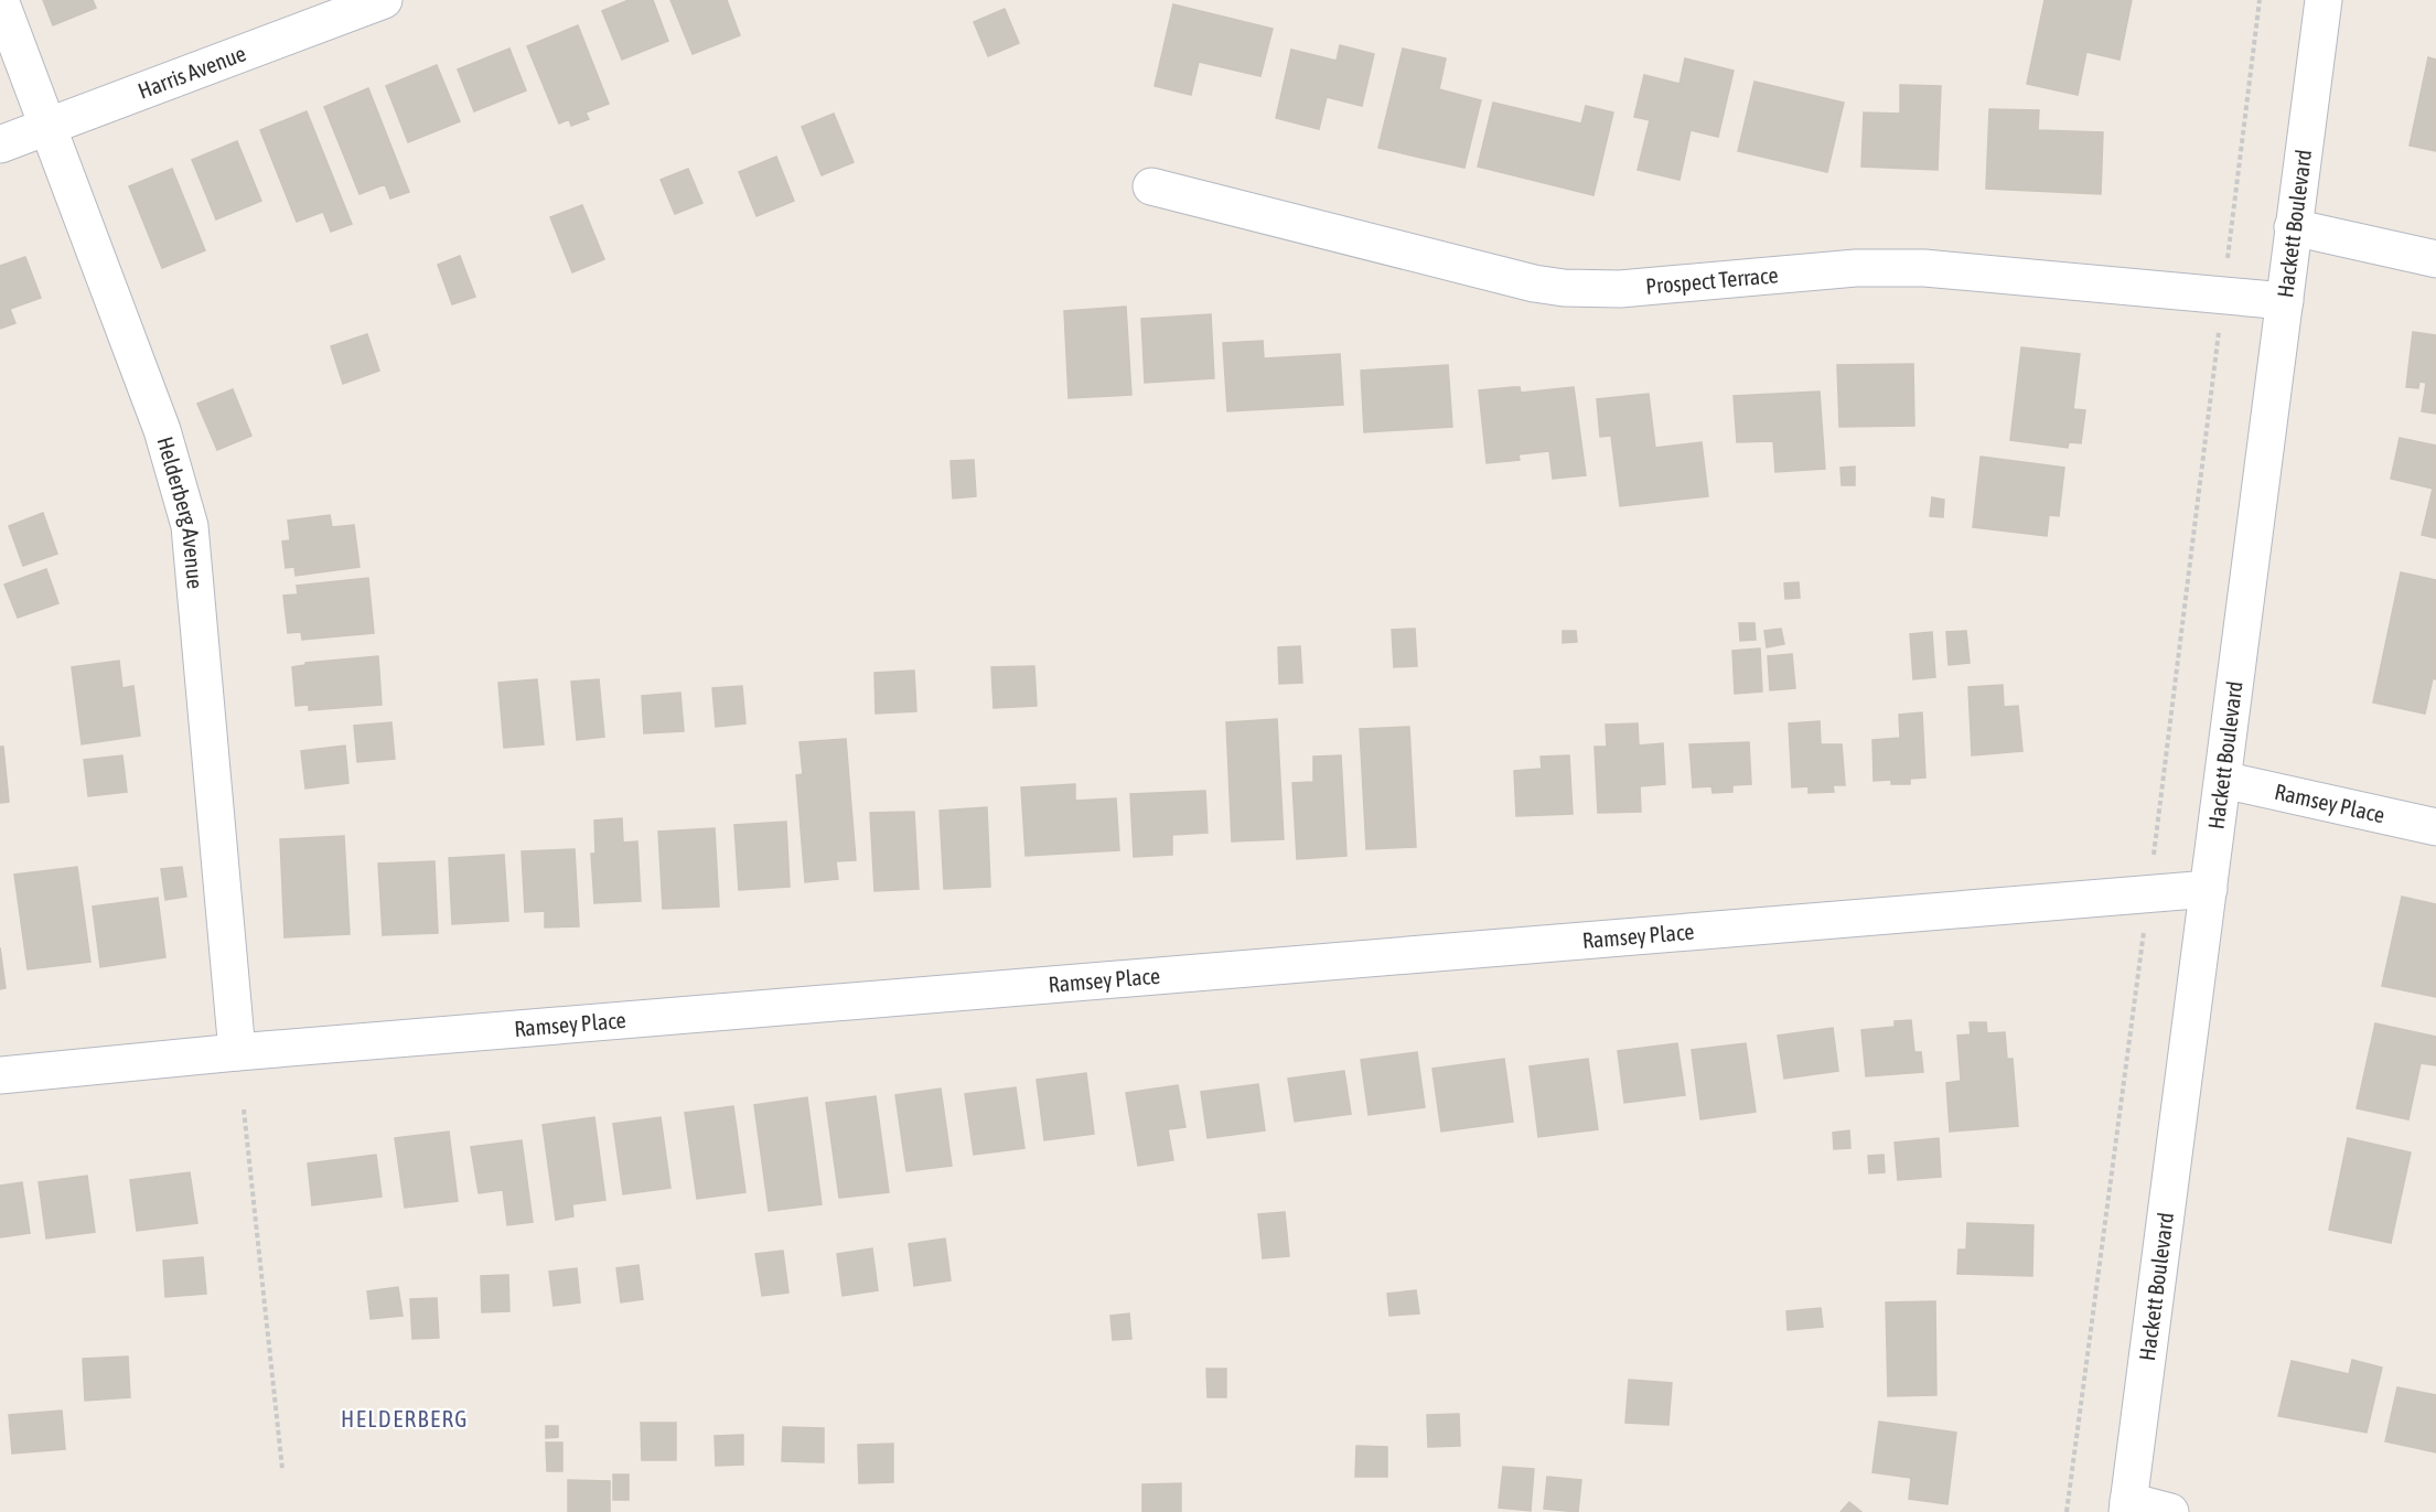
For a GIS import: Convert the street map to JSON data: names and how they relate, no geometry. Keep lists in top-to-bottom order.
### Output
{
  "streets": {
    "street": [
      "Harris Avenue",
      "Hackett Boulevard",
      "Prospect Terrace",
      "Helderberg Avenue",
      "Ramsey Place"
    ]
  },
  "crossings": [
    ["Harris Avenue", "Helderberg Avenue"],
    ["Hackett Boulevard", "Prospect Terrace"],
    ["Hackett Boulevard", "Ramsey Place"],
    ["Helderberg Avenue", "Ramsey Place"]
  ],
  "districts": ["HELDERBERG"]
}
